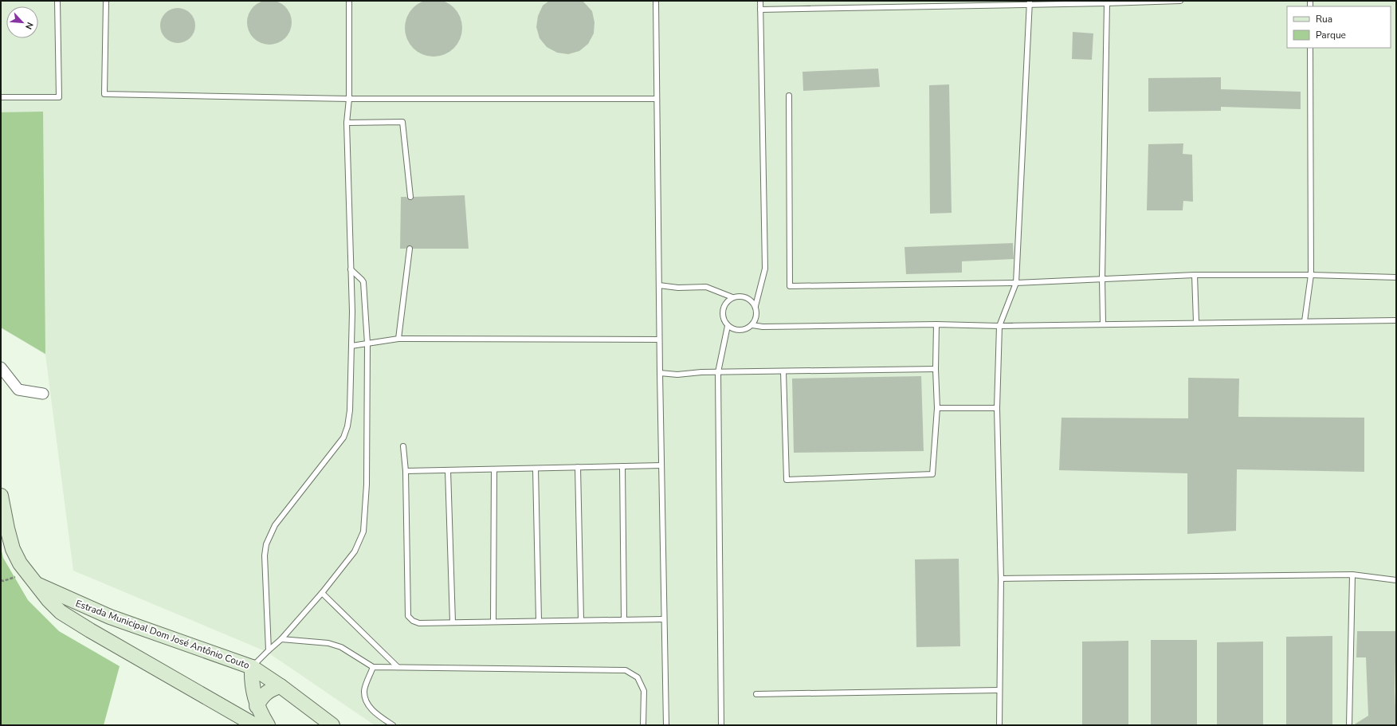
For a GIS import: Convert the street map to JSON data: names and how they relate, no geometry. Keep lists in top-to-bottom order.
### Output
{
  "streets": {
    "main road": ["Estrada Municipal Dom José Antônio Couto"]
  },
  "legend": ["Rua", "Parque"],
  "north": "bottom right"
}
